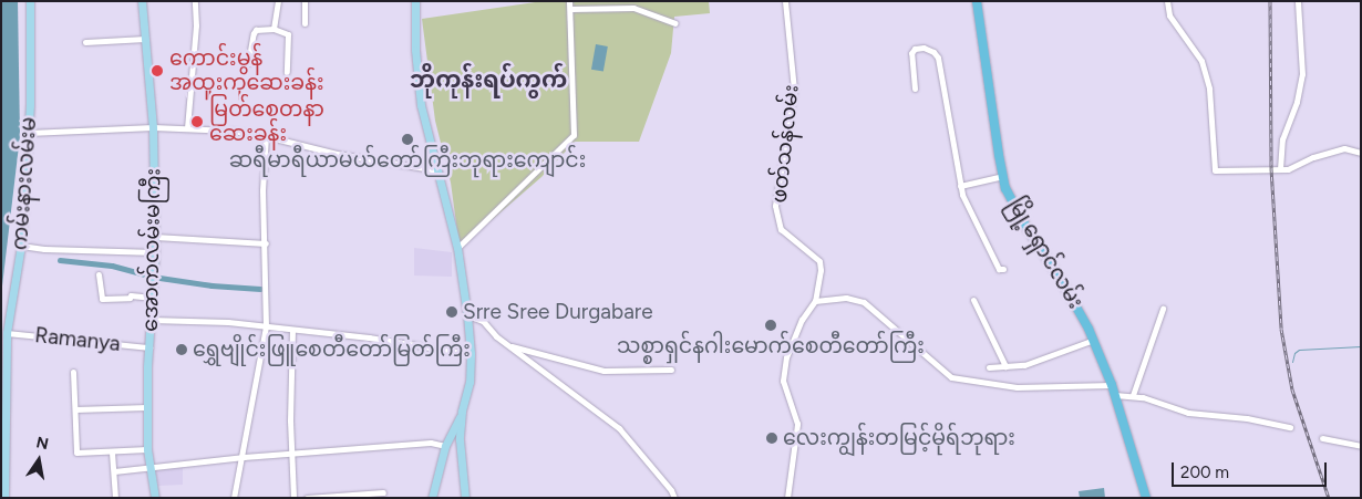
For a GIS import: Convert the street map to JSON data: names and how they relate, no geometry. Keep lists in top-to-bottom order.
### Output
{
  "streets": {
    "highway": ["မြို့ရှောင်လမ်း"],
    "main road": ["ကမ်းနားလမ်းမ", "အောက်လမ်းမကြီး"],
    "street": ["ဖတ်သန်လမ်း", "Ramanya"]
  },
  "crossings": [
    ["ကမ်းနားလမ်းမ", "Ramanya"],
    ["အောက်လမ်းမကြီး", "Ramanya"]
  ],
  "districts": ["ဘိုကုန်းရပ်ကွက်"],
  "places": [
    "ကောင်းမွန် အထူးကုဆေးခန်း",
    "မြတ်စေတနာ ဆေးခန်း",
    "ဆရီမာရီယာမယ်တော်ကြီးဘုရားကျောင်း",
    "Srre Sree Durgabare",
    "သစ္စာရှင်နဂါးမောက်စေတီတော်ကြီး",
    "ရွှေဗျိုင်းဖြူစေတီတော်မြတ်ကြီး",
    "လေးကျွန်းတမြင့်မိုရ်ဘုရား"
  ],
  "scale_bar": "200 m",
  "north": "top"
}
